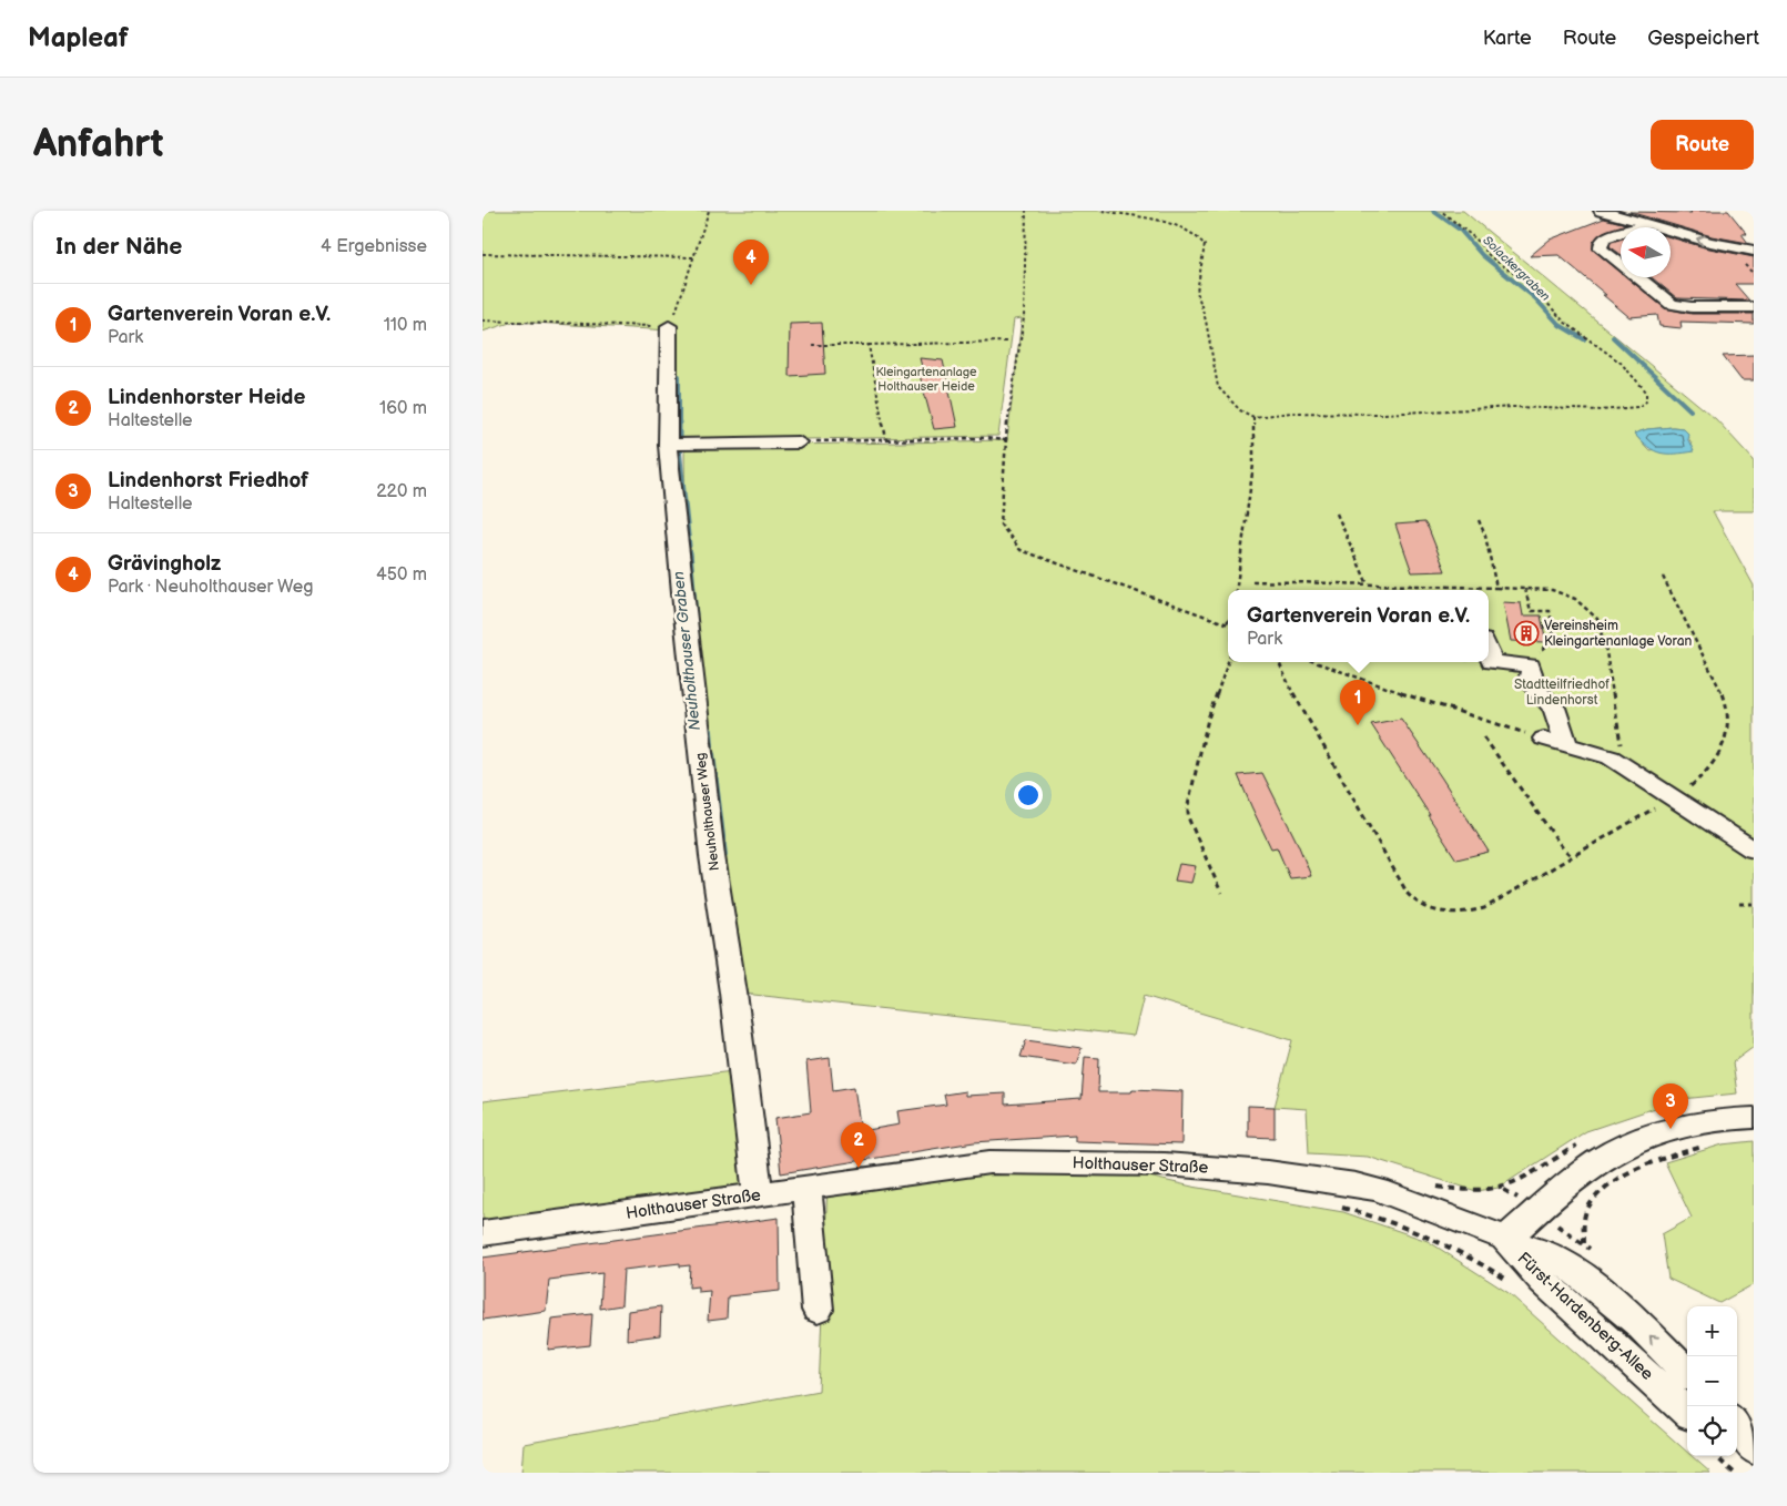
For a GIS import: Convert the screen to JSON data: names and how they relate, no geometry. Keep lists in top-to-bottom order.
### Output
{
  "streets": {
    "street": ["Neuholthauser Weg", "Holthauser Straße", "Fürst-Hardenberg-Allee"]
  },
  "crossings": [
    ["Neuholthauser Weg", "Holthauser Straße"],
    ["Holthauser Straße", "Fürst-Hardenberg-Allee"]
  ],
  "water": ["Solackergraben", "Neuholthauser Graben"],
  "parks": ["Kleingartenanlage Holthauser Heide", "Stadtteilfriedhof Lindenhorst"],
  "places": {
    "building": ["Vereinsheim Kleingartenanlage Voran"]
  },
  "north": "left",
  "page": {
    "header": "Mapleaf",
    "nav": ["Karte", "Route", "Gespeichert"],
    "buttons": "Route",
    "title": "Anfahrt",
    "heading": ["In der Nähe", "4 Ergebnisse"],
    "pins": [
      "4",
      "1",
      "3",
      "2"
    ],
    "list": [
      {
        "mark": "1",
        "name": "Gartenverein Voran e.V.",
        "note": "Park",
        "value": "110 m"
      },
      {
        "mark": "2",
        "name": "Lindenhorster Heide",
        "note": "Haltestelle",
        "value": "160 m"
      },
      {
        "mark": "3",
        "name": "Lindenhorst Friedhof",
        "note": "Haltestelle",
        "value": "220 m"
      },
      {
        "mark": "4",
        "name": "Grävingholz",
        "note": "Park · Neuholthauser Weg",
        "value": "450 m"
      }
    ],
    "popup": ["Gartenverein Voran e.V.", "Park"],
    "map_buttons": ["+", "−"]
  }
}
